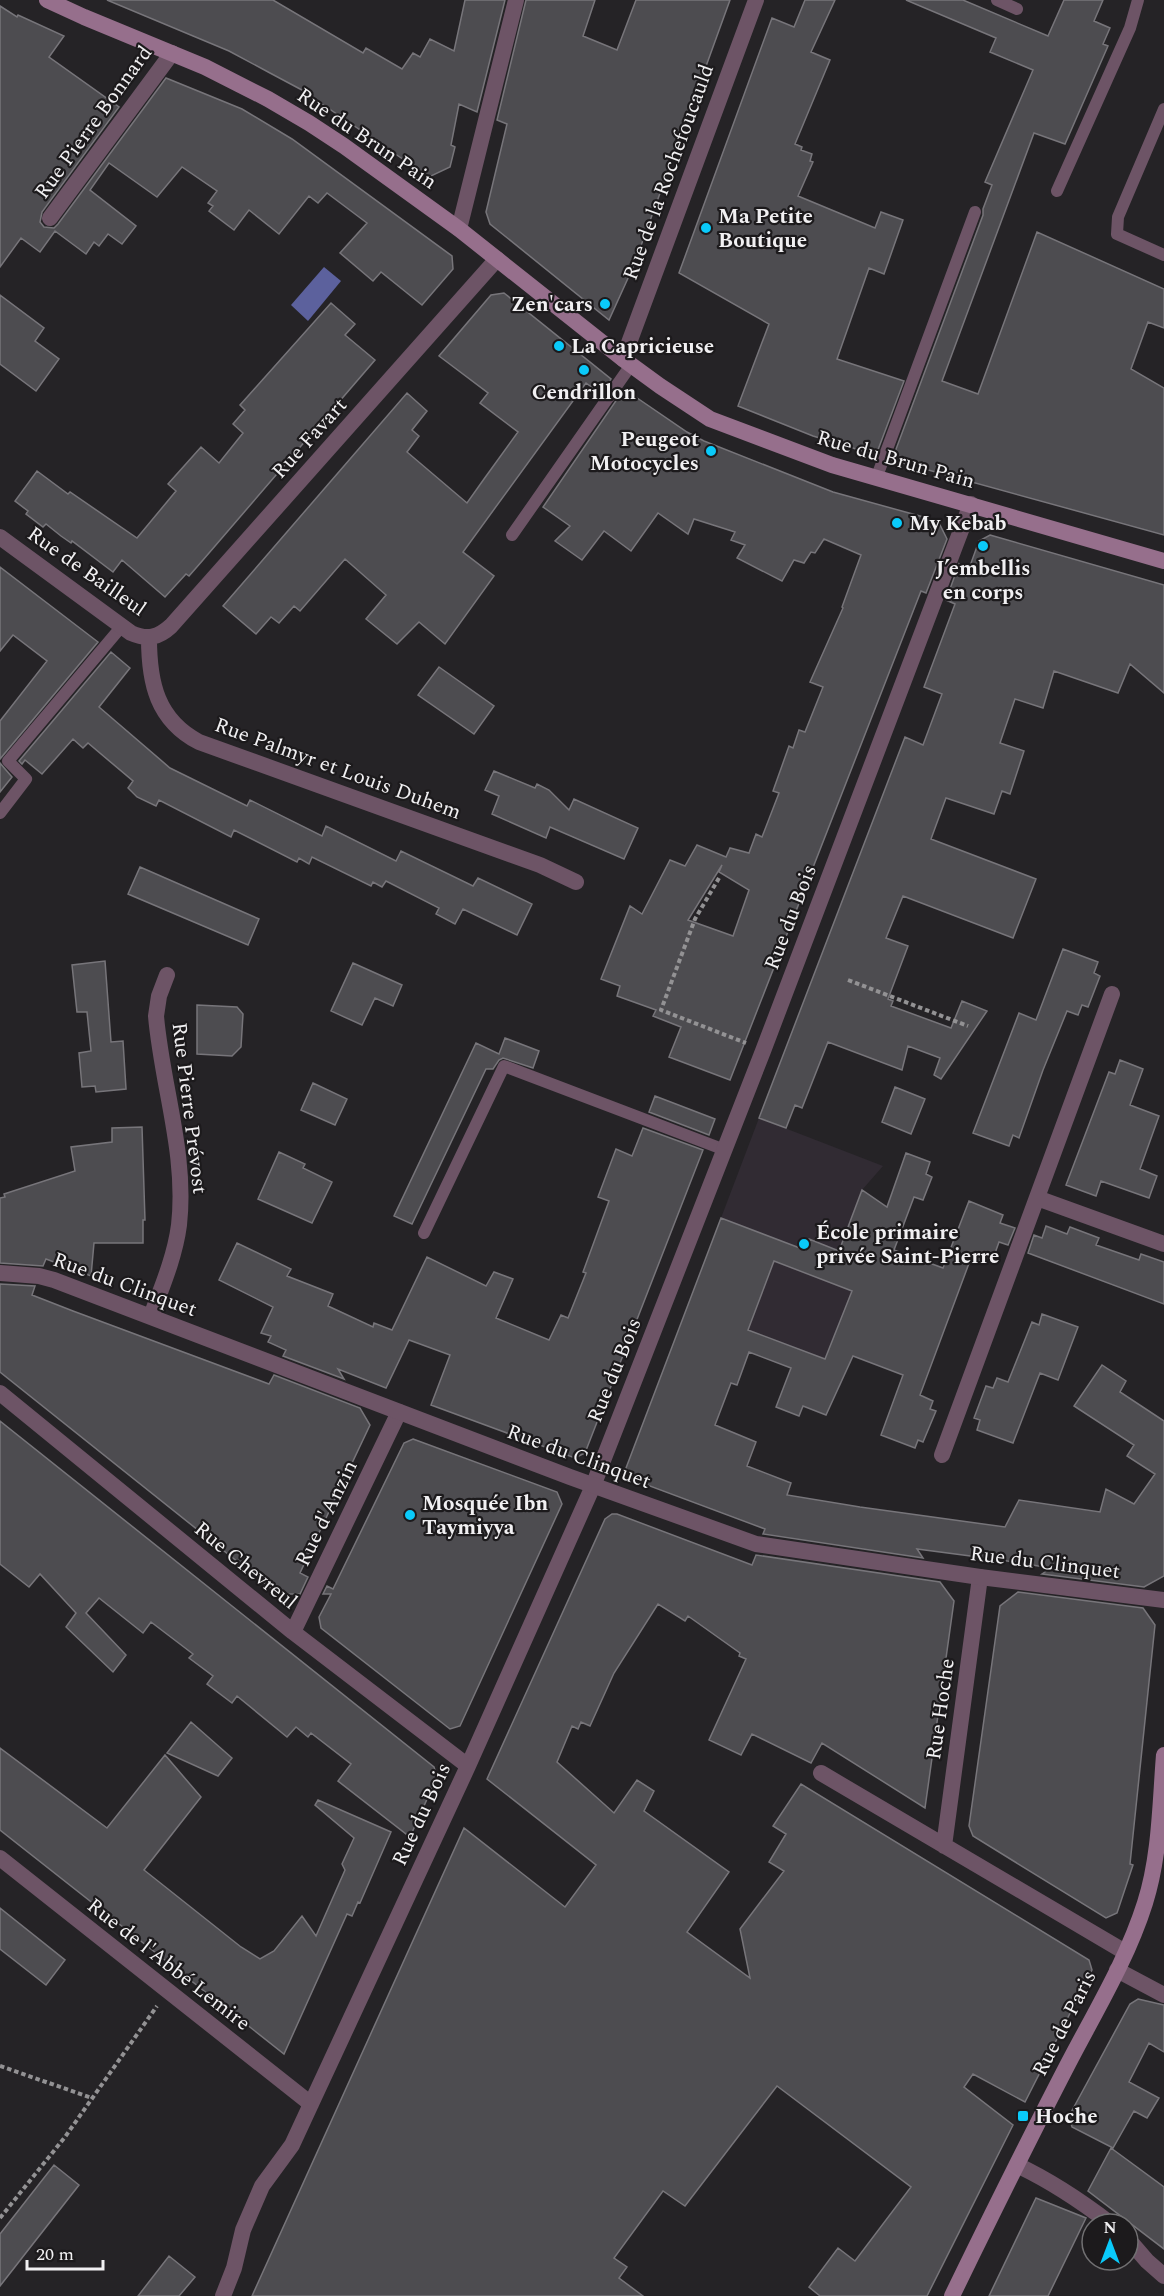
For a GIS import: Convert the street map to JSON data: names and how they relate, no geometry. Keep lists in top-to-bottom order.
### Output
{
  "streets": {
    "main road": ["Rue du Brun Pain", "Rue de Paris"],
    "street": [
      "Rue Pierre Bonnard",
      "Rue de la Rochefoucauld",
      "Rue Favart",
      "Rue de Bailleul",
      "Rue Palmyr et Louis Duhem",
      "Rue du Bois",
      "Rue Pierre Prévost",
      "Rue du Clinquet",
      "Rue d'Anzin",
      "Rue Chevreul",
      "Rue Hoche",
      "Rue de l'Abbé Lemire"
    ]
  },
  "crossings": [
    ["Rue Pierre Bonnard", "Rue du Brun Pain"],
    ["Rue du Brun Pain", "Rue de la Rochefoucauld"],
    ["Rue du Brun Pain", "Rue Favart"],
    ["Rue du Brun Pain", "Rue du Bois"],
    ["Rue Favart", "Rue de Bailleul"],
    ["Rue Favart", "Rue Palmyr et Louis Duhem"],
    ["Rue de Bailleul", "Rue Palmyr et Louis Duhem"],
    ["Rue du Bois", "Rue du Clinquet"],
    ["Rue du Bois", "Rue Chevreul"],
    ["Rue du Bois", "Rue de l'Abbé Lemire"],
    ["Rue Pierre Prévost", "Rue du Clinquet"],
    ["Rue du Clinquet", "Rue d'Anzin"],
    ["Rue du Clinquet", "Rue Hoche"],
    ["Rue d'Anzin", "Rue Chevreul"]
  ],
  "places": {
    "other": [
      "Ma Petite Boutique",
      "Zen'cars",
      "La Capricieuse",
      "Cendrillon",
      "Peugeot Motocycles",
      "My Kebab",
      "J’embellis en corps",
      "École primaire privée Saint-Pierre",
      "Mosquée Ibn Taymiyya"
    ],
    "transit": ["Hoche"]
  },
  "scale_bar": "20 m",
  "north": "top"
}
